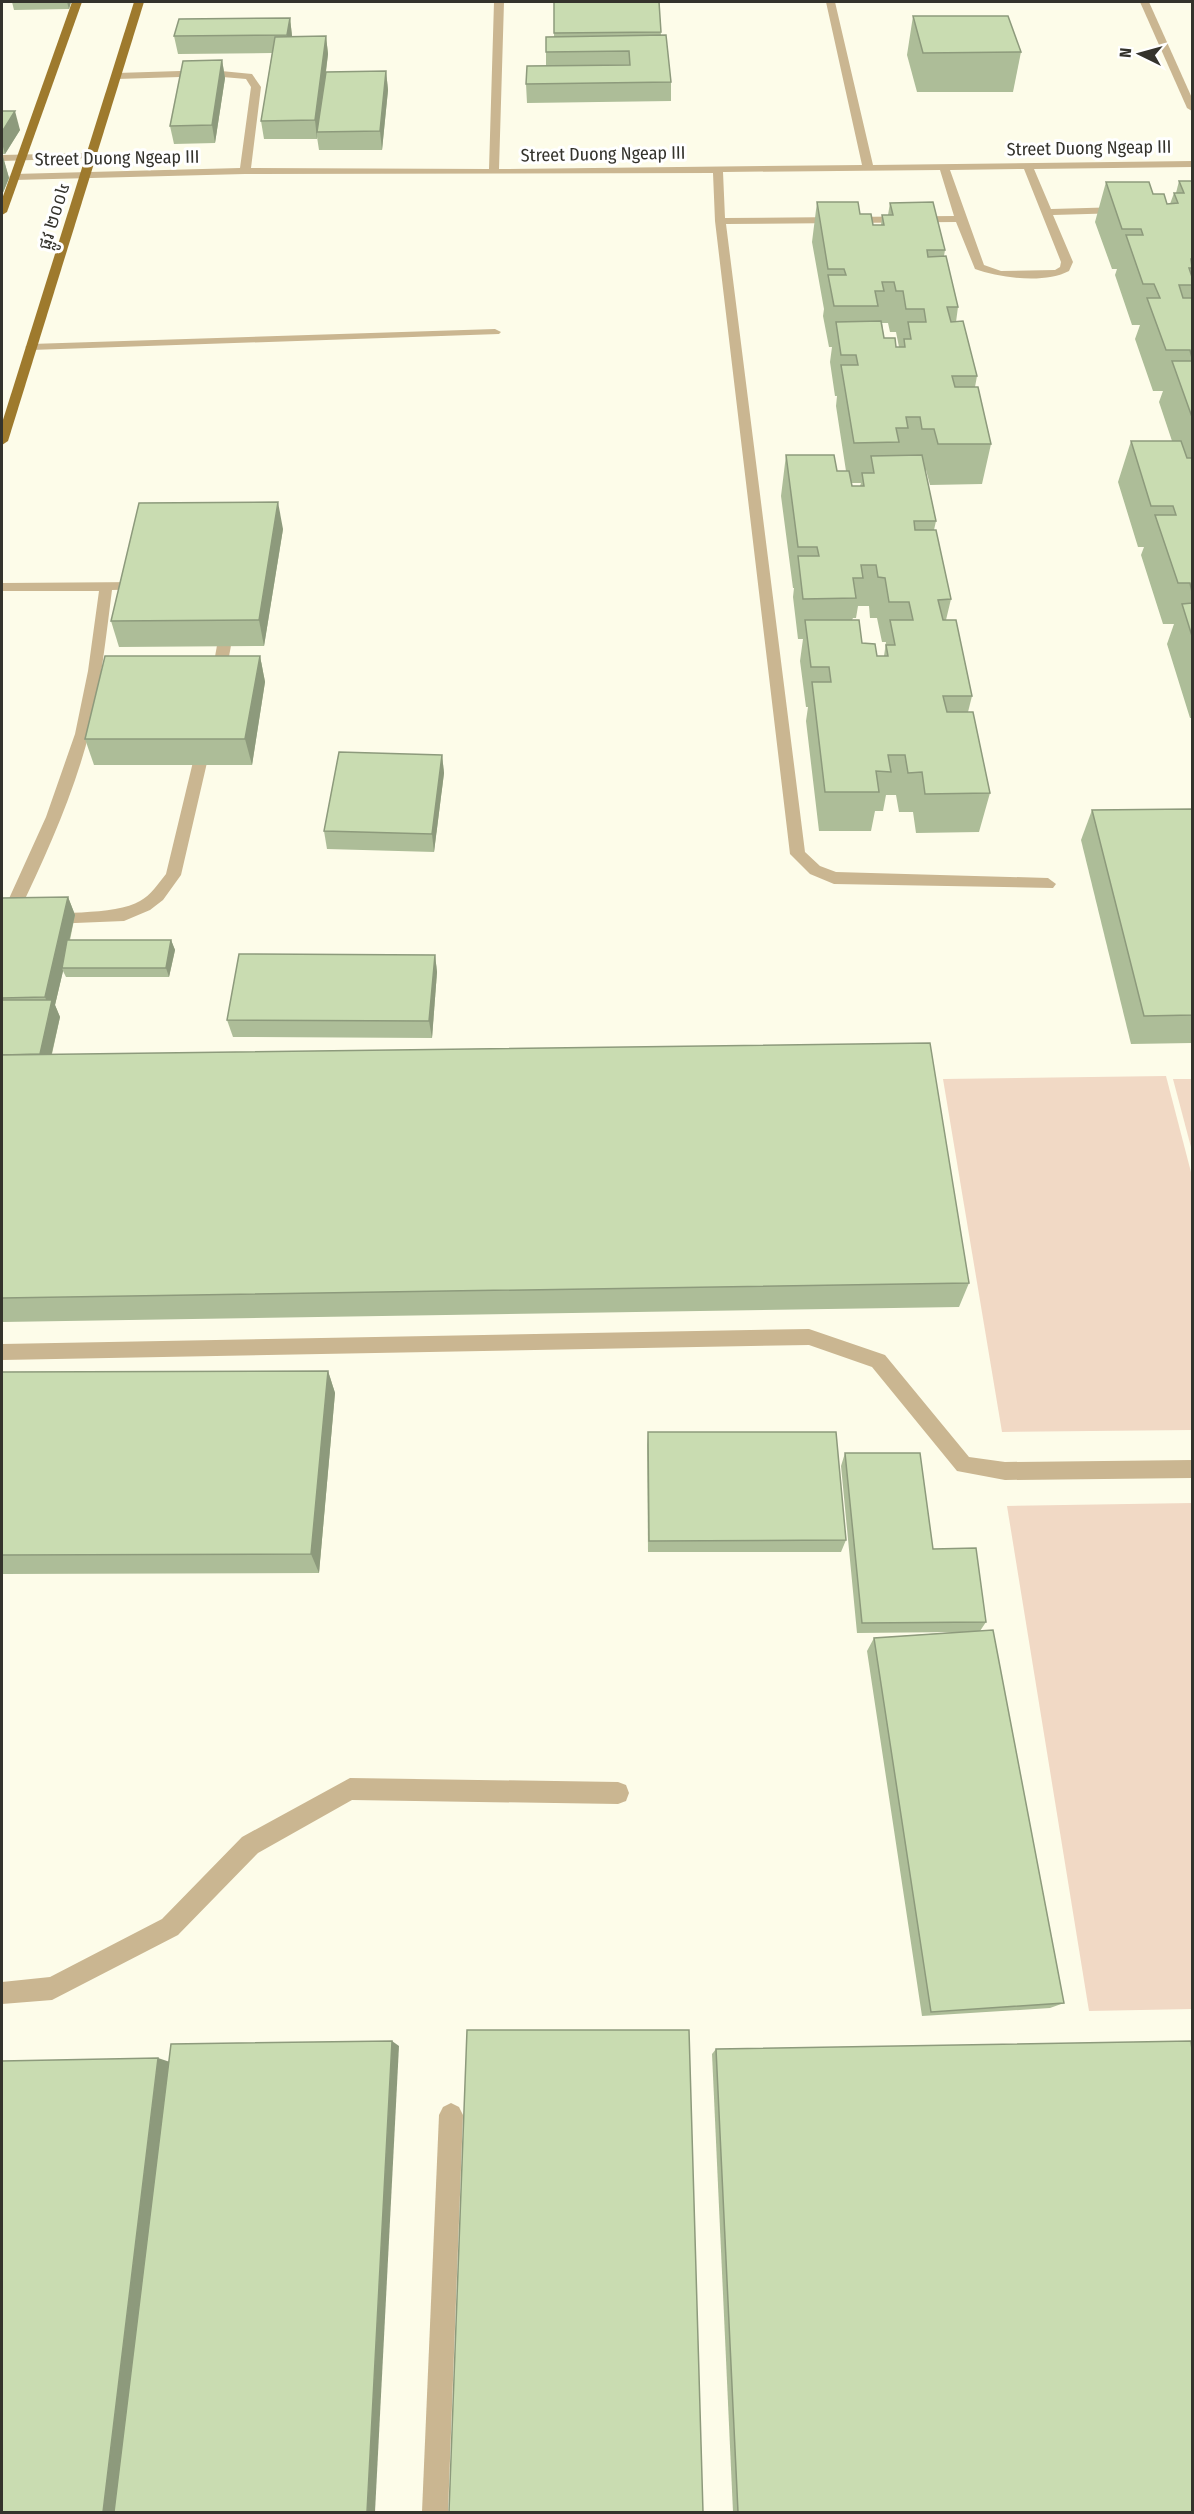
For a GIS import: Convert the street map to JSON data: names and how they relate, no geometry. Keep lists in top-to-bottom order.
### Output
{
  "streets": {
    "main road": ["ផ្លូវ ២០០៤"],
    "street": ["Street Duong Ngeap III"]
  },
  "crossings": [
    ["Street Duong Ngeap III", "ផ្លូវ ២០០៤"]
  ],
  "north": "left"
}
